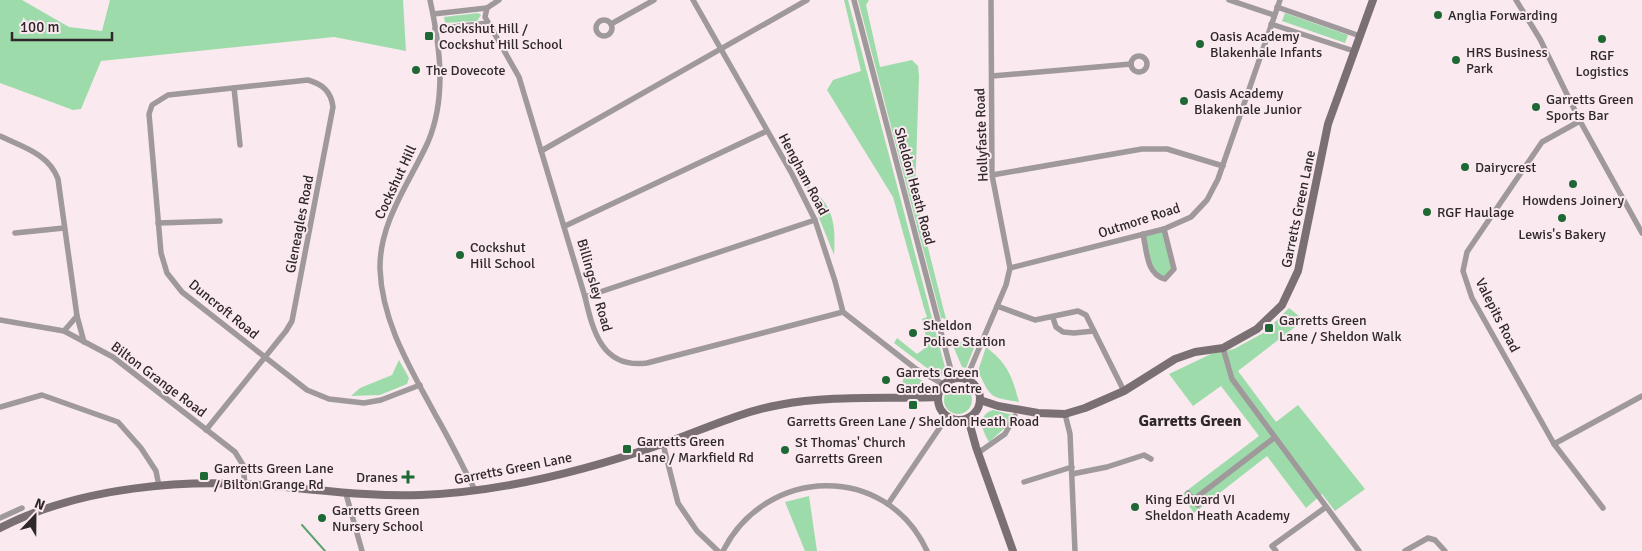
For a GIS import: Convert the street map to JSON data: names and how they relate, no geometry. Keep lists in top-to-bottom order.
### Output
{
  "streets": {
    "street": [
      "Hollyfaste Road",
      "Hengham Road",
      "Cockshut Hill",
      "Sheldon Heath Road",
      "Garretts Green Lane",
      "Outmore Road",
      "Gleneagles Road",
      "Billingsley Road",
      "Duncroft Road",
      "Valepits Road",
      "Bilton Grange Road"
    ]
  },
  "crossings": [
    ["Hollyfaste Road", "Sheldon Heath Road"],
    ["Hollyfaste Road", "Garretts Green Lane"],
    ["Hollyfaste Road", "Outmore Road"],
    ["Hengham Road", "Billingsley Road"],
    ["Cockshut Hill", "Garretts Green Lane"],
    ["Cockshut Hill", "Duncroft Road"],
    ["Sheldon Heath Road", "Garretts Green Lane"],
    ["Garretts Green Lane", "Bilton Grange Road"],
    ["Gleneagles Road", "Duncroft Road"],
    ["Gleneagles Road", "Bilton Grange Road"]
  ],
  "districts": ["Garretts Green"],
  "places": {
    "other": [
      "Anglia Forwarding",
      "RGF Logistics",
      "Oasis Academy Blakenhale Infants",
      "HRS Business Park",
      "The Dovecote",
      "Oasis Academy Blakenhale Junior",
      "Garretts Green Sports Bar",
      "Dairycrest",
      "Howdens Joinery",
      "RGF Haulage",
      "Lewis's Bakery",
      "Cockshut Hill School",
      "Sheldon Police Station",
      "Garrets Green Garden Centre",
      "St Thomas' Church Garretts Green",
      "King Edward VI Sheldon Heath Academy",
      "Garretts Green Nursery School"
    ],
    "transit": [
      "Cockshut Hill / Cockshut Hill School",
      "Garretts Green Lane / Sheldon Walk",
      "Garretts Green Lane / Sheldon Heath Road",
      "Garretts Green Lane / Markfield Rd",
      "Garretts Green Lane / Bilton Grange Rd"
    ],
    "health": ["Dranes"]
  },
  "scale_bar": "100 m",
  "north": "top"
}
